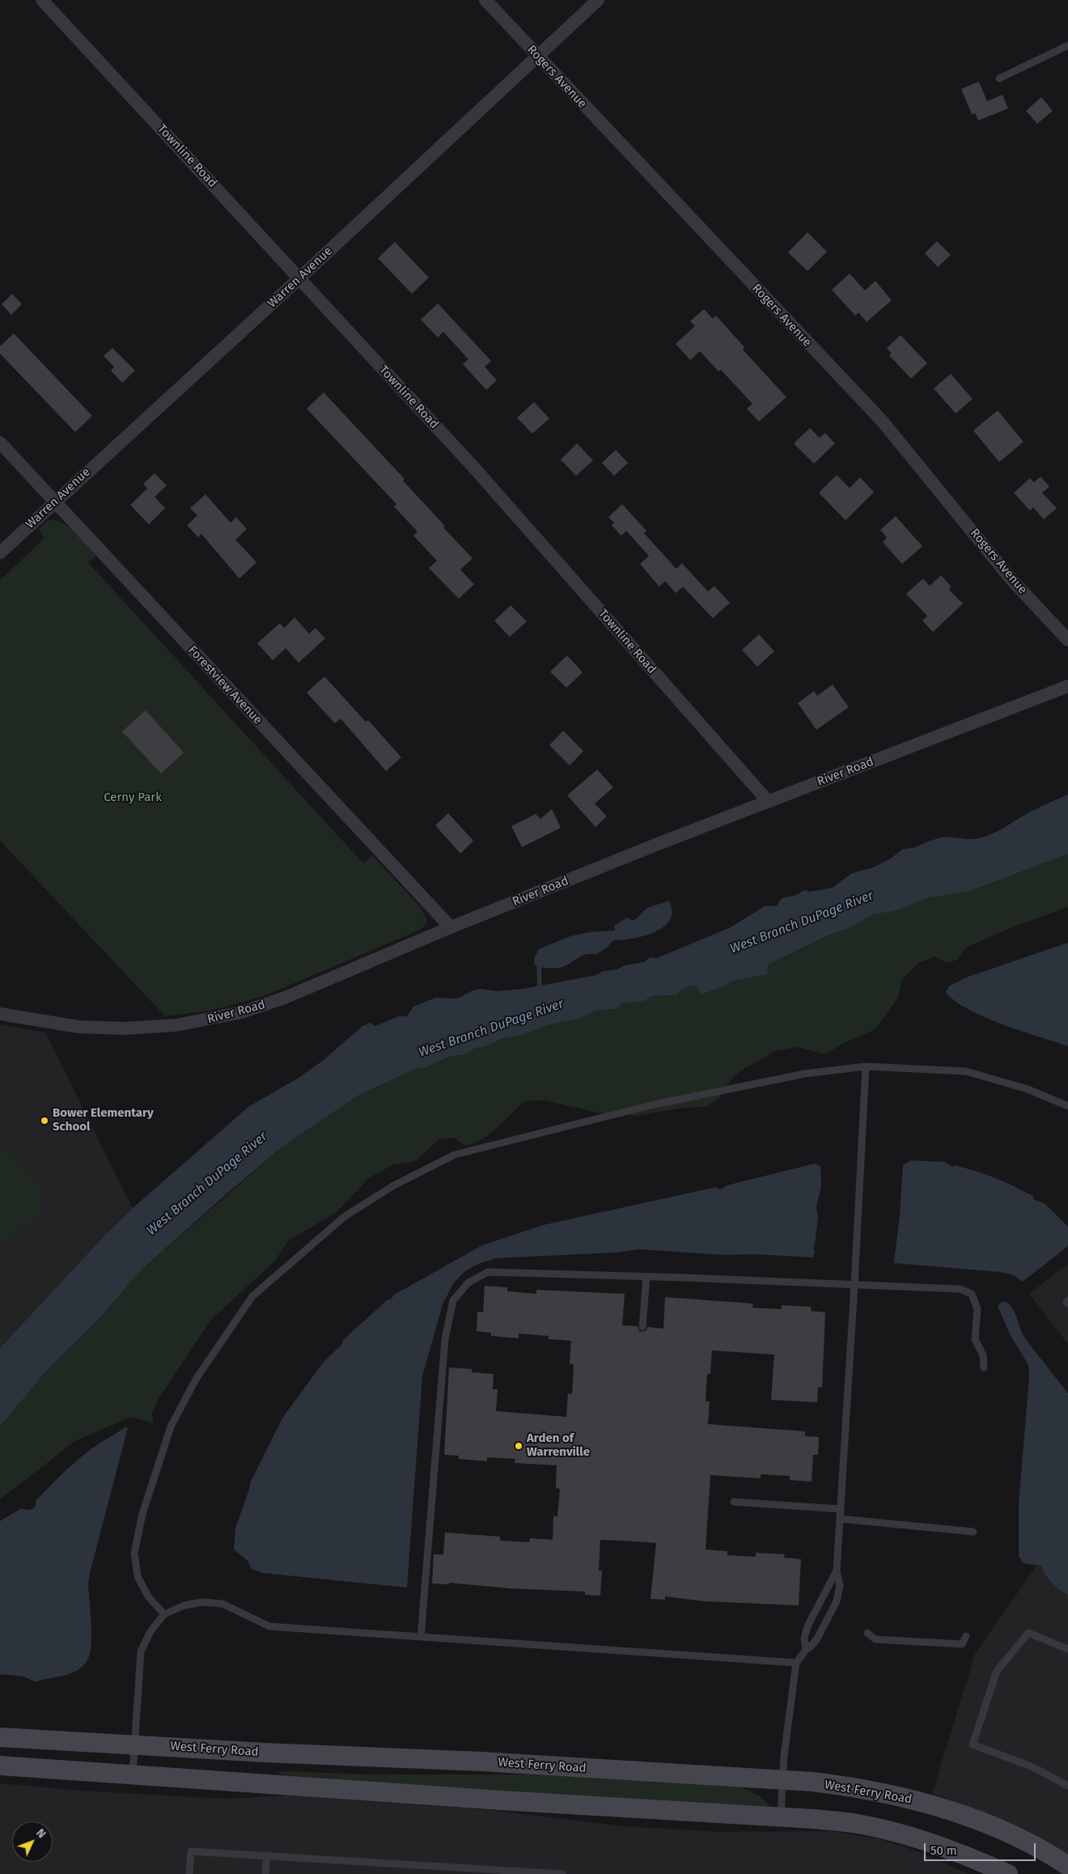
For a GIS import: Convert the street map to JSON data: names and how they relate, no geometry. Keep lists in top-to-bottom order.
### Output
{
  "streets": {
    "main road": ["West Ferry Road"],
    "street": [
      "Rogers Avenue",
      "Townline Road",
      "Warren Avenue",
      "Forestview Avenue",
      "River Road"
    ]
  },
  "crossings": [
    ["Rogers Avenue", "Warren Avenue"],
    ["Townline Road", "Warren Avenue"],
    ["Townline Road", "River Road"],
    ["Warren Avenue", "Forestview Avenue"],
    ["Forestview Avenue", "River Road"]
  ],
  "water": ["West Branch DuPage River"],
  "parks": ["Cerny Park"],
  "places": ["Bower Elementary School", "Arden of Warrenville"],
  "scale_bar": "50 m",
  "north": "top right"
}
